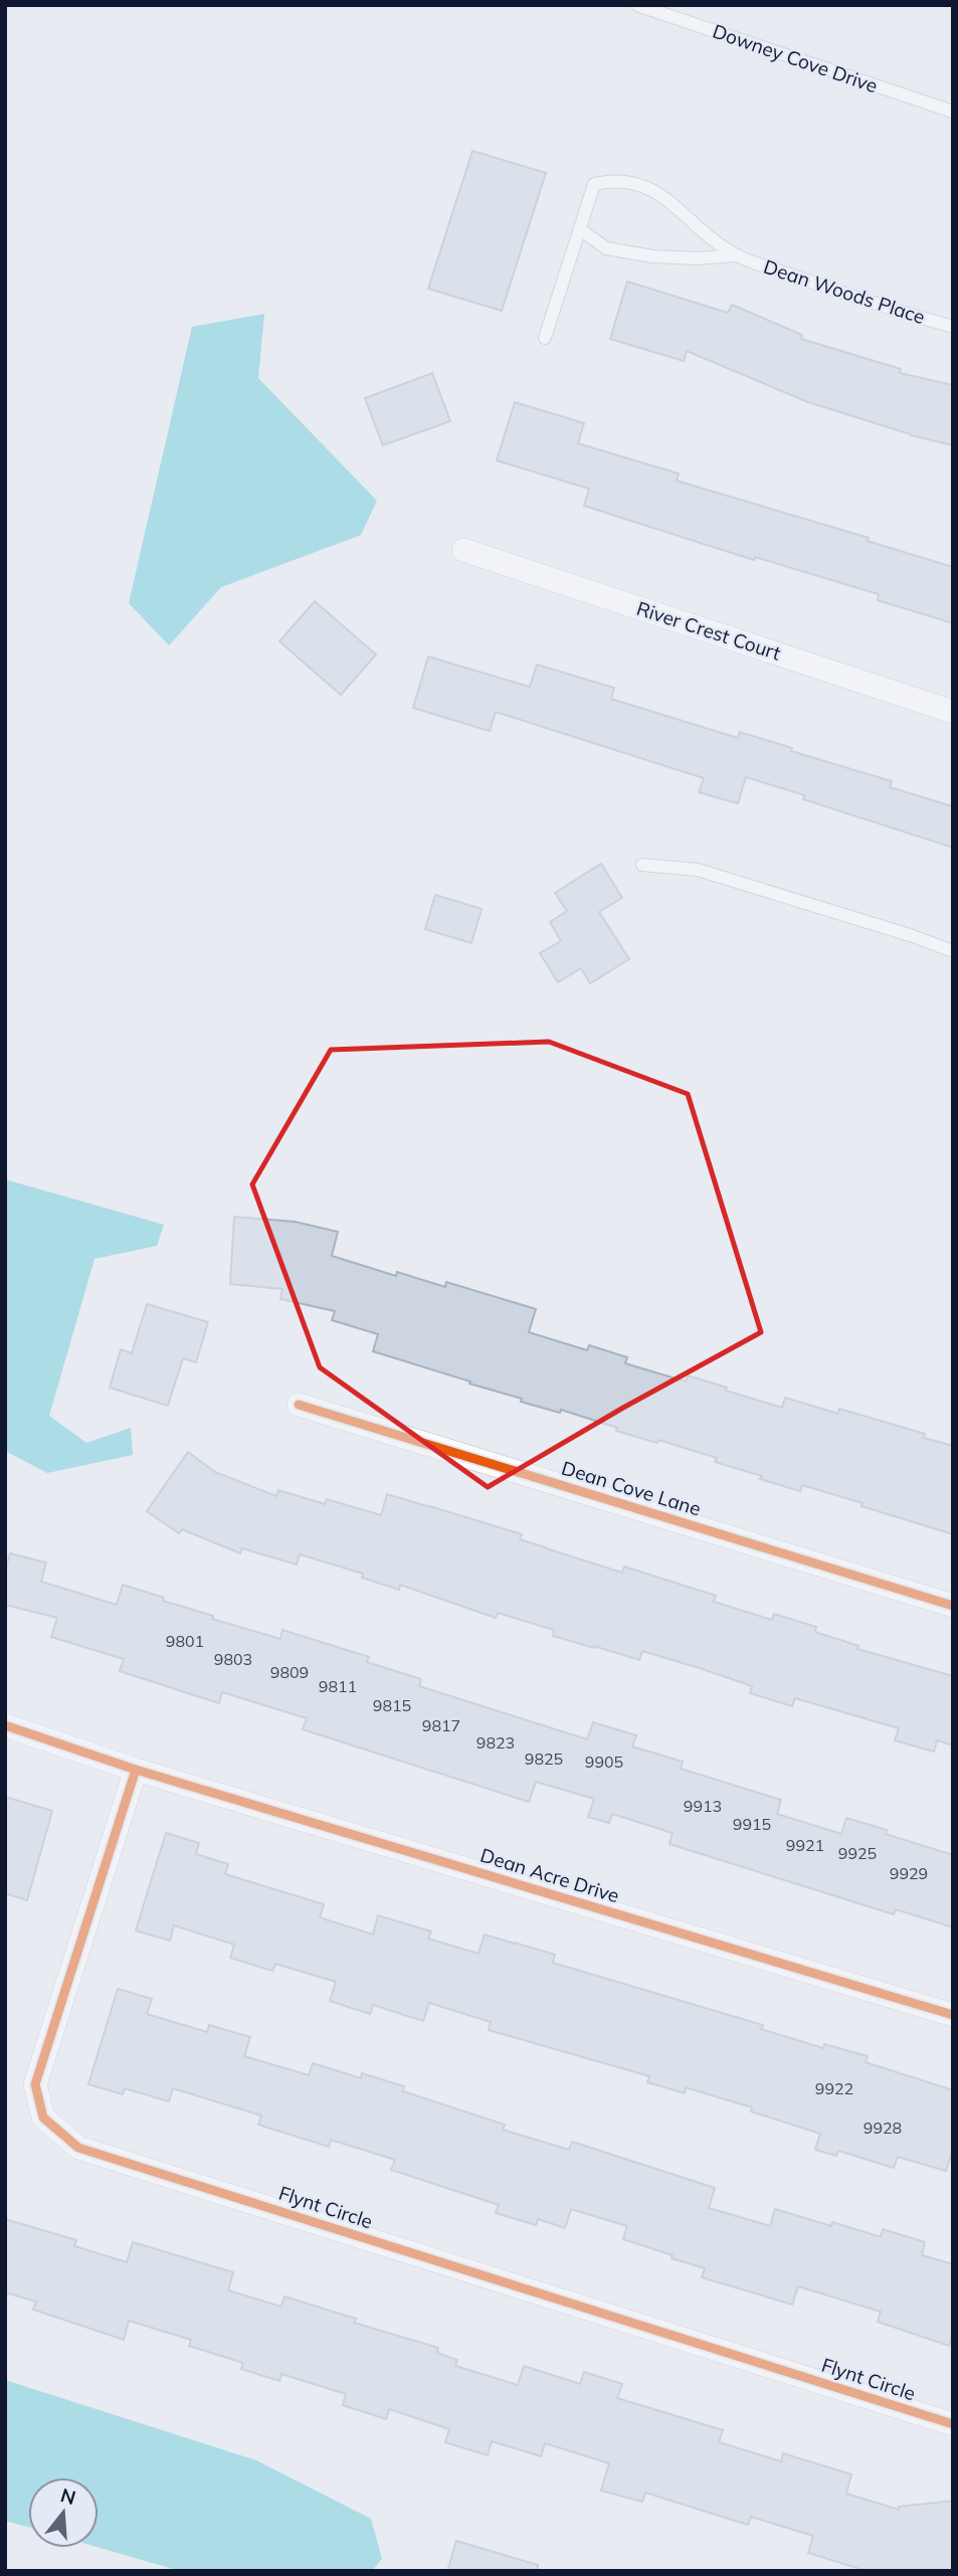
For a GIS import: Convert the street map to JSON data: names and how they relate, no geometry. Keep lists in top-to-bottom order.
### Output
{
  "streets": {
    "street": [
      "River Crest Court",
      "Dean Cove Lane",
      "Dean Acre Drive",
      "Flynt Circle"
    ],
    "lane": ["Downey Cove Drive", "Dean Woods Place"]
  },
  "crossings": [
    ["Dean Acre Drive", "Flynt Circle"]
  ],
  "house_numbers": [
    "9801",
    "9803",
    "9809",
    "9811",
    "9815",
    "9817",
    "9823",
    "9825",
    "9905",
    "9913",
    "9915",
    "9921",
    "9925",
    "9929",
    "9922",
    "9928"
  ],
  "north": "top"
}
